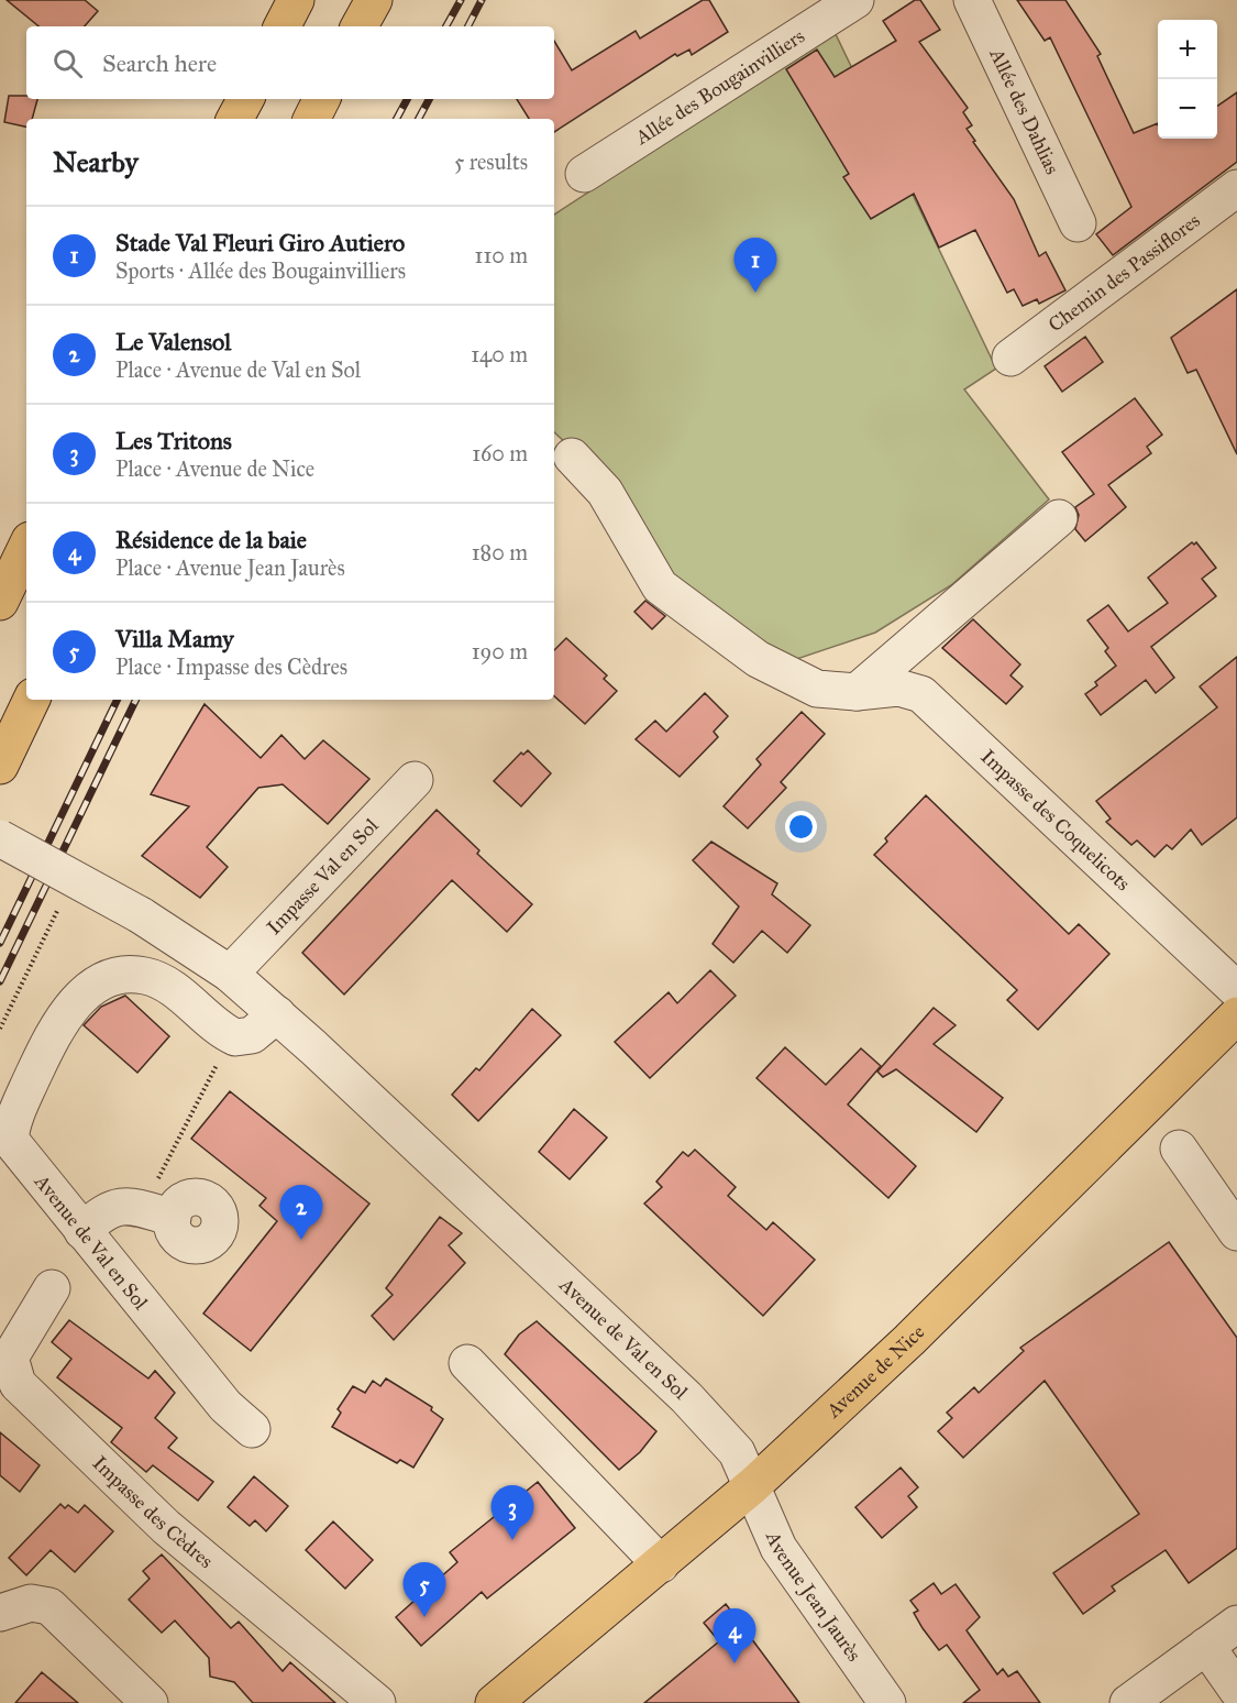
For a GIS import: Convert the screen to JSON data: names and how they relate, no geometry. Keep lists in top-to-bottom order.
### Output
{
  "streets": {
    "main road": ["Avenue de Nice"],
    "street": [
      "Allée des Bougainvilliers",
      "Allée des Dahlias",
      "Chemin des Passiflores",
      "Impasse des Coquelicots",
      "Impasse Val en Sol",
      "Avenue de Val en Sol",
      "Impasse des Cèdres",
      "Avenue Jean Jaurès"
    ]
  },
  "crossings": [
    ["Impasse Val en Sol", "Avenue de Val en Sol"],
    ["Avenue de Val en Sol", "Avenue de Nice"],
    ["Avenue de Val en Sol", "Avenue Jean Jaurès"],
    ["Avenue de Nice", "Avenue Jean Jaurès"]
  ],
  "page": {
    "map_buttons": ["+", "−"],
    "search": "Search here",
    "heading": ["Nearby", "5 results"],
    "list": [
      {
        "mark": "1",
        "name": "Stade Val Fleuri Giro Autiero",
        "note": "Sports · Allée des Bougainvilliers",
        "value": "110 m"
      },
      {
        "mark": "2",
        "name": "Le Valensol",
        "note": "Place · Avenue de Val en Sol",
        "value": "140 m"
      },
      {
        "mark": "3",
        "name": "Les Tritons",
        "note": "Place · Avenue de Nice",
        "value": "160 m"
      },
      {
        "mark": "4",
        "name": "Résidence de la baie",
        "note": "Place · Avenue Jean Jaurès",
        "value": "180 m"
      },
      {
        "mark": "5",
        "name": "Villa Mamy",
        "note": "Place · Impasse des Cèdres",
        "value": "190 m"
      }
    ],
    "pins": [
      "1",
      "2",
      "3",
      "5",
      "4"
    ]
  }
}
